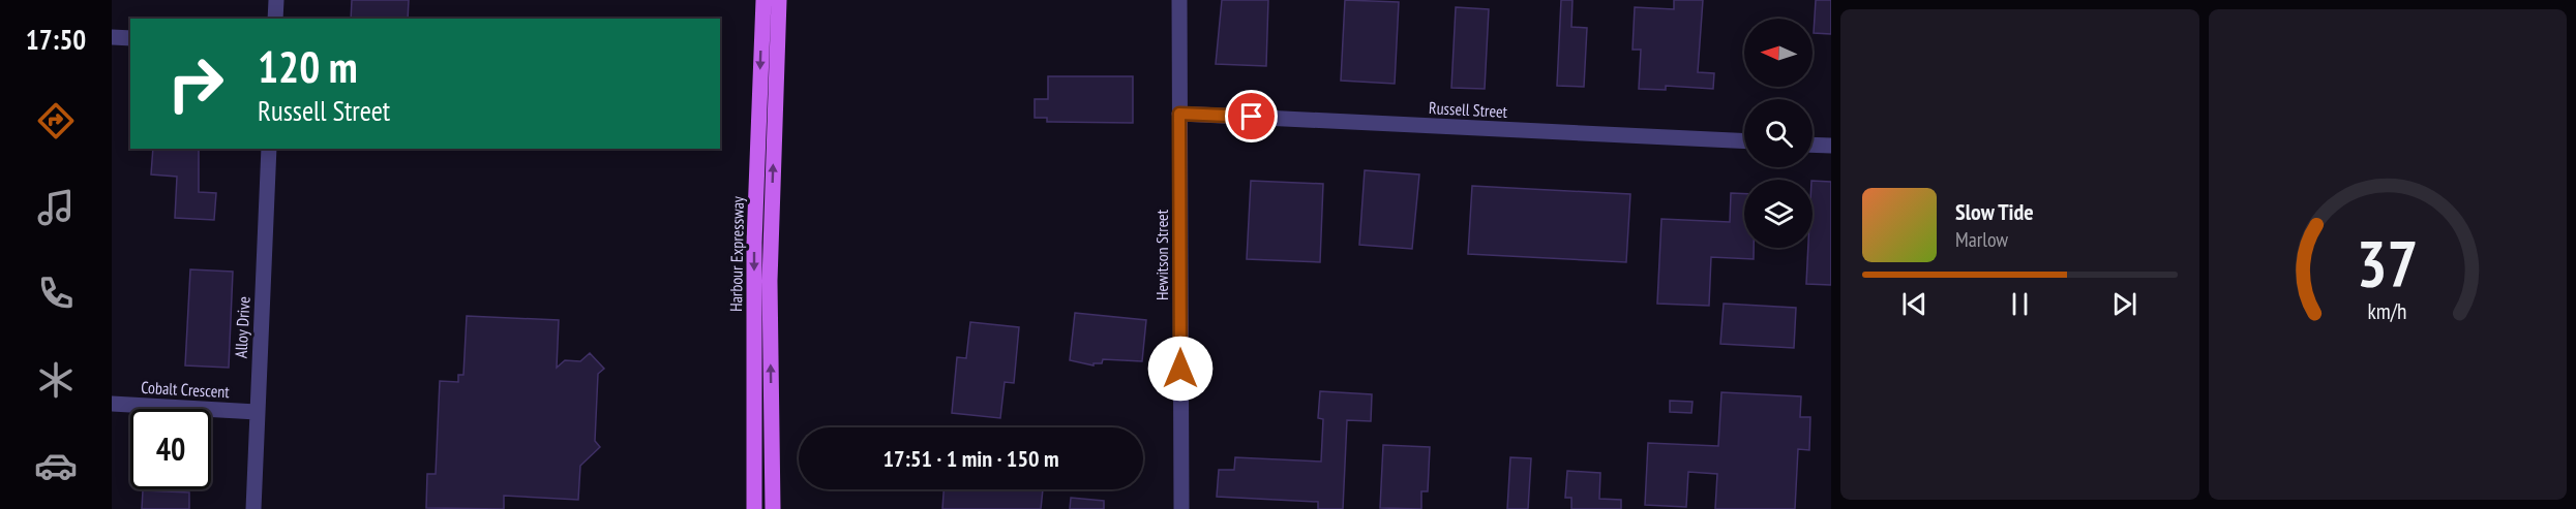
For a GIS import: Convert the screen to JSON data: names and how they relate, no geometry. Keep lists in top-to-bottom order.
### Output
{
  "streets": {
    "main road": ["Harbour Expressway"],
    "street": [
      "Russell Street",
      "Hewitson Street",
      "Alloy Drive",
      "Cobalt Crescent"
    ]
  },
  "crossings": [
    ["Russell Street", "Hewitson Street"],
    ["Alloy Drive", "Cobalt Crescent"]
  ],
  "north": "left",
  "page": {
    "tabs": "17:50",
    "turn": ["120 m", "Russell Street"],
    "song": ["Slow Tide", "Marlow"],
    "limit": "40",
    "trip": "17:51 · 1 min · 150 m",
    "gauge": ["37", "km/h"]
  }
}
